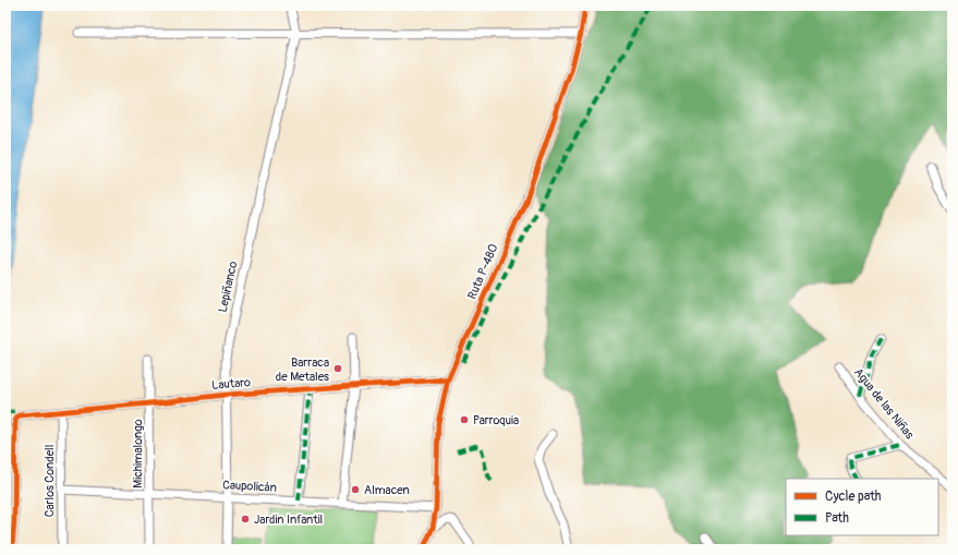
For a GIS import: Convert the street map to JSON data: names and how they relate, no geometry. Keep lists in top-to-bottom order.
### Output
{
  "streets": {
    "street": [
      "Ruta P-480",
      "Lepiñanco",
      "Lautaro",
      "Agua de las Niñas",
      "Michimalongo",
      "Carlos Condell",
      "Caupolicán"
    ]
  },
  "crossings": [
    ["Ruta P-480", "Lautaro"],
    ["Ruta P-480", "Caupolicán"],
    ["Lepiñanco", "Lautaro"],
    ["Lepiñanco", "Caupolicán"],
    ["Lautaro", "Michimalongo"],
    ["Lautaro", "Carlos Condell"],
    ["Michimalongo", "Caupolicán"],
    ["Carlos Condell", "Caupolicán"]
  ],
  "places": [
    "Barraca de Metales",
    "Parroquia",
    "Almacen",
    "Jardin Infantil"
  ],
  "legend": ["Cycle path", "Path"]
}
